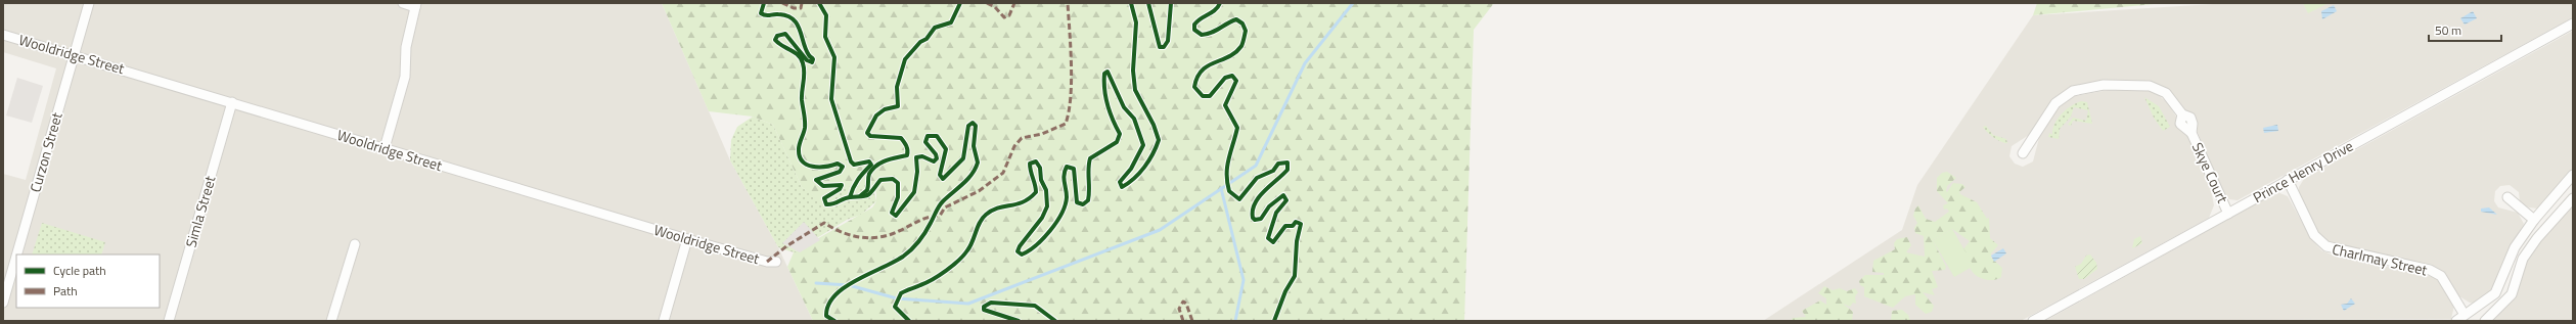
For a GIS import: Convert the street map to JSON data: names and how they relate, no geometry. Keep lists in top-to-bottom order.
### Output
{
  "streets": {
    "street": [
      "Wooldridge Street",
      "Curzon Street",
      "Prince Henry Drive",
      "Skye Court",
      "Simla Street",
      "Charlmay Street"
    ]
  },
  "crossings": [
    ["Wooldridge Street", "Curzon Street"],
    ["Wooldridge Street", "Simla Street"],
    ["Prince Henry Drive", "Skye Court"],
    ["Prince Henry Drive", "Charlmay Street"]
  ],
  "legend": ["Cycle path", "Path"],
  "scale_bar": "50 m"
}
